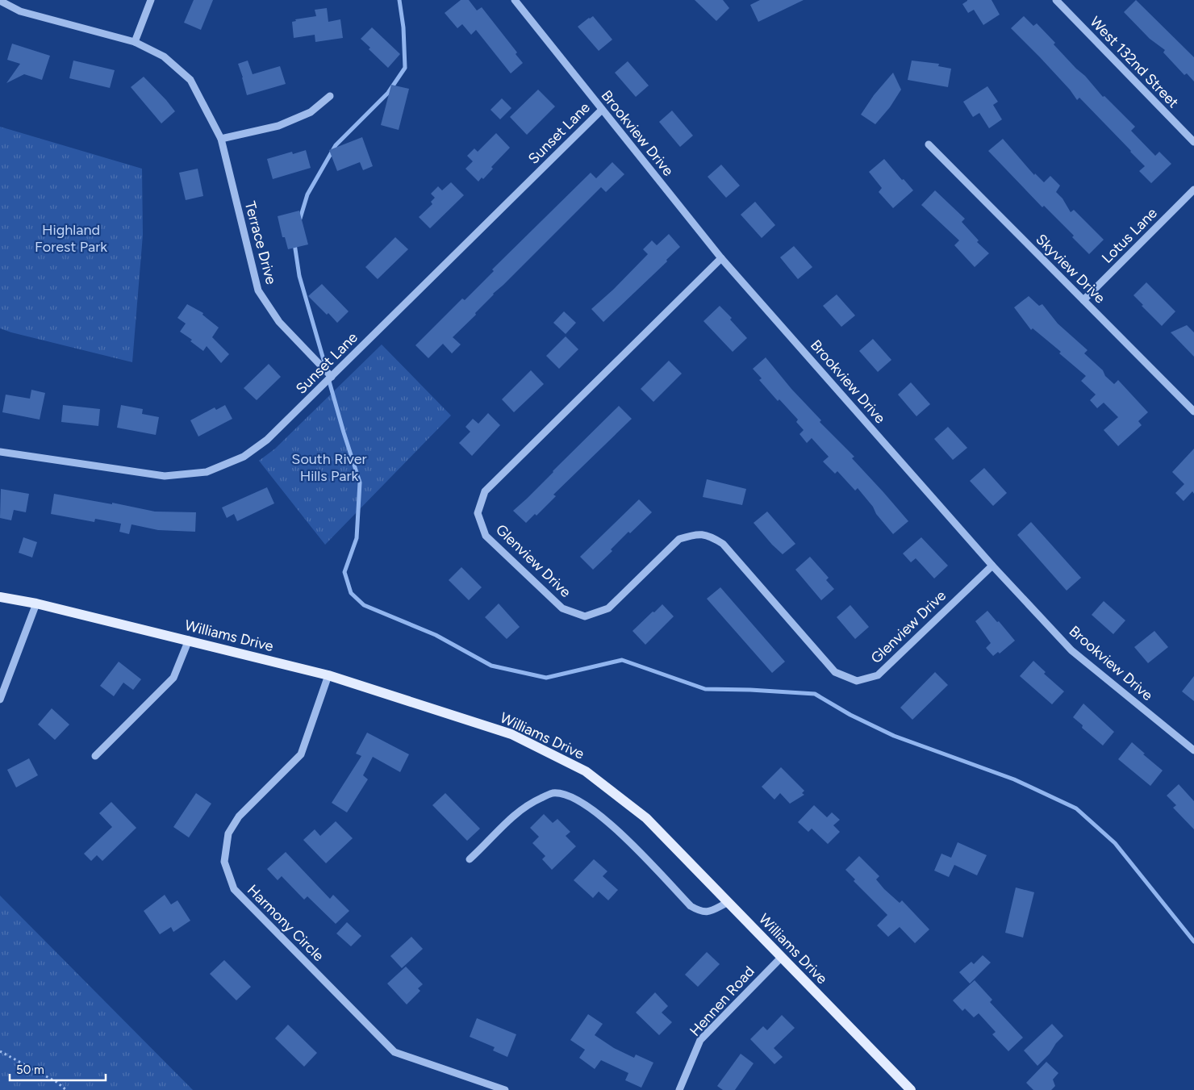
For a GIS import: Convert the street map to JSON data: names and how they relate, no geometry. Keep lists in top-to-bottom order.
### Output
{
  "streets": {
    "main road": ["Williams Drive"],
    "street": [
      "West 132nd Street",
      "Sunset Lane",
      "Brookview Drive",
      "Lotus Lane",
      "Terrace Drive",
      "Skyview Drive",
      "Glenview Drive",
      "Harmony Circle",
      "Hennen Road"
    ]
  },
  "crossings": [
    ["Sunset Lane", "Brookview Drive"],
    ["Sunset Lane", "Terrace Drive"],
    ["Brookview Drive", "Glenview Drive"],
    ["Lotus Lane", "Skyview Drive"],
    ["Williams Drive", "Harmony Circle"],
    ["Williams Drive", "Hennen Road"]
  ],
  "parks": ["Highland Forest Park", "South River Hills Park"],
  "scale_bar": "50 m"
}
